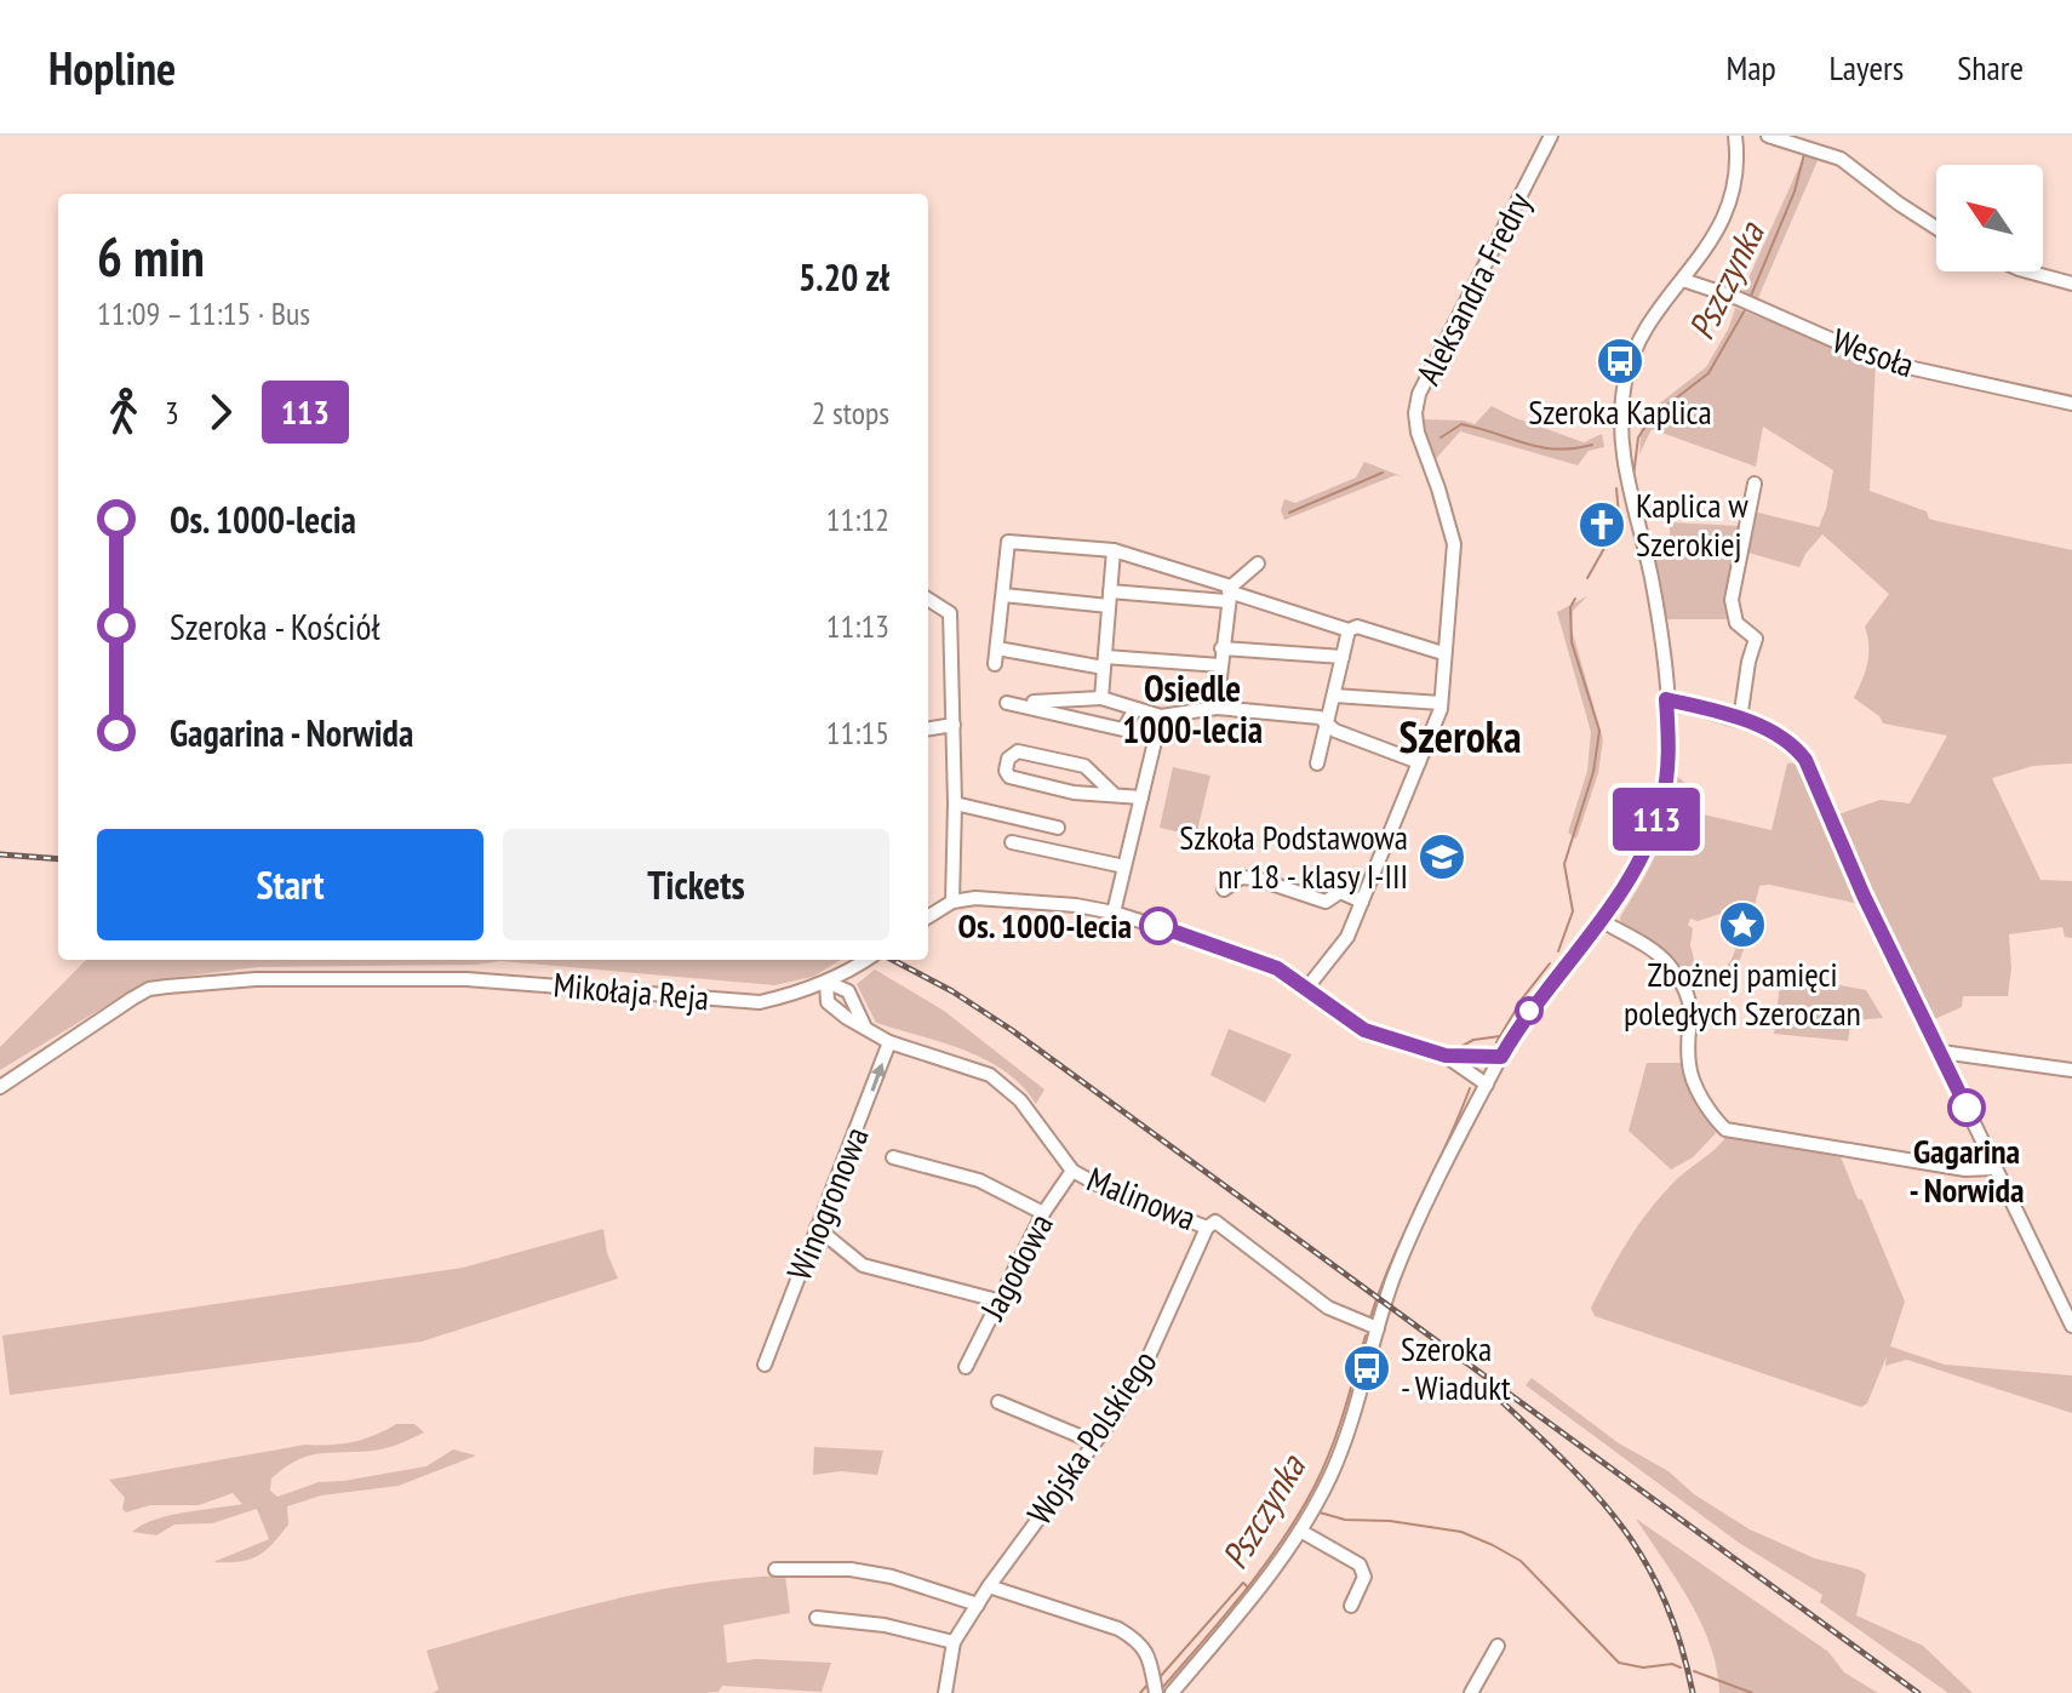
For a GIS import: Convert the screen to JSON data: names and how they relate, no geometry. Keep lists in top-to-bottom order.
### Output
{
  "streets": {
    "street": [
      "Aleksandra Fredry",
      "Wesoła",
      "Mikołaja Reja",
      "Malinowa",
      "Winogronowa",
      "Jagodowa",
      "Wojska Polskiego"
    ]
  },
  "crossings": [
    ["Malinowa", "Winogronowa"],
    ["Malinowa", "Jagodowa"],
    ["Malinowa", "Wojska Polskiego"]
  ],
  "one_way": ["Winogronowa"],
  "districts": ["Osiedle 1000-lecia", "Szeroka"],
  "water": ["Pszczynka"],
  "places": {
    "bus stop": ["Szeroka Kaplica", "Szeroka - Wiadukt"],
    "church": ["Kaplica w Szerokiej"],
    "school or university": ["Szkoła Podstawowa nr 18 - klasy I-III"],
    "place": ["Zbożnej pamięci poległych Szeroczan"],
    "other": ["Os. 1000-lecia", "Gagarina - Norwida"]
  },
  "lines": ["bus line 113"],
  "north": "top left",
  "page": {
    "header": "Hopline",
    "nav": ["Map", "Layers", "Share"],
    "on_map": "113",
    "heading": ["6 min", "11:09 – 11:15 · Bus", "5.20 zł"],
    "legs": ["3", "113", "2 stops"],
    "list": [
      {
        "name": "Os. 1000-lecia",
        "value": "11:12"
      },
      {
        "name": "Szeroka - Kościół",
        "value": "11:13"
      },
      {
        "name": "Gagarina - Norwida",
        "value": "11:15"
      }
    ],
    "buttons": ["Start", "Tickets"]
  }
}
